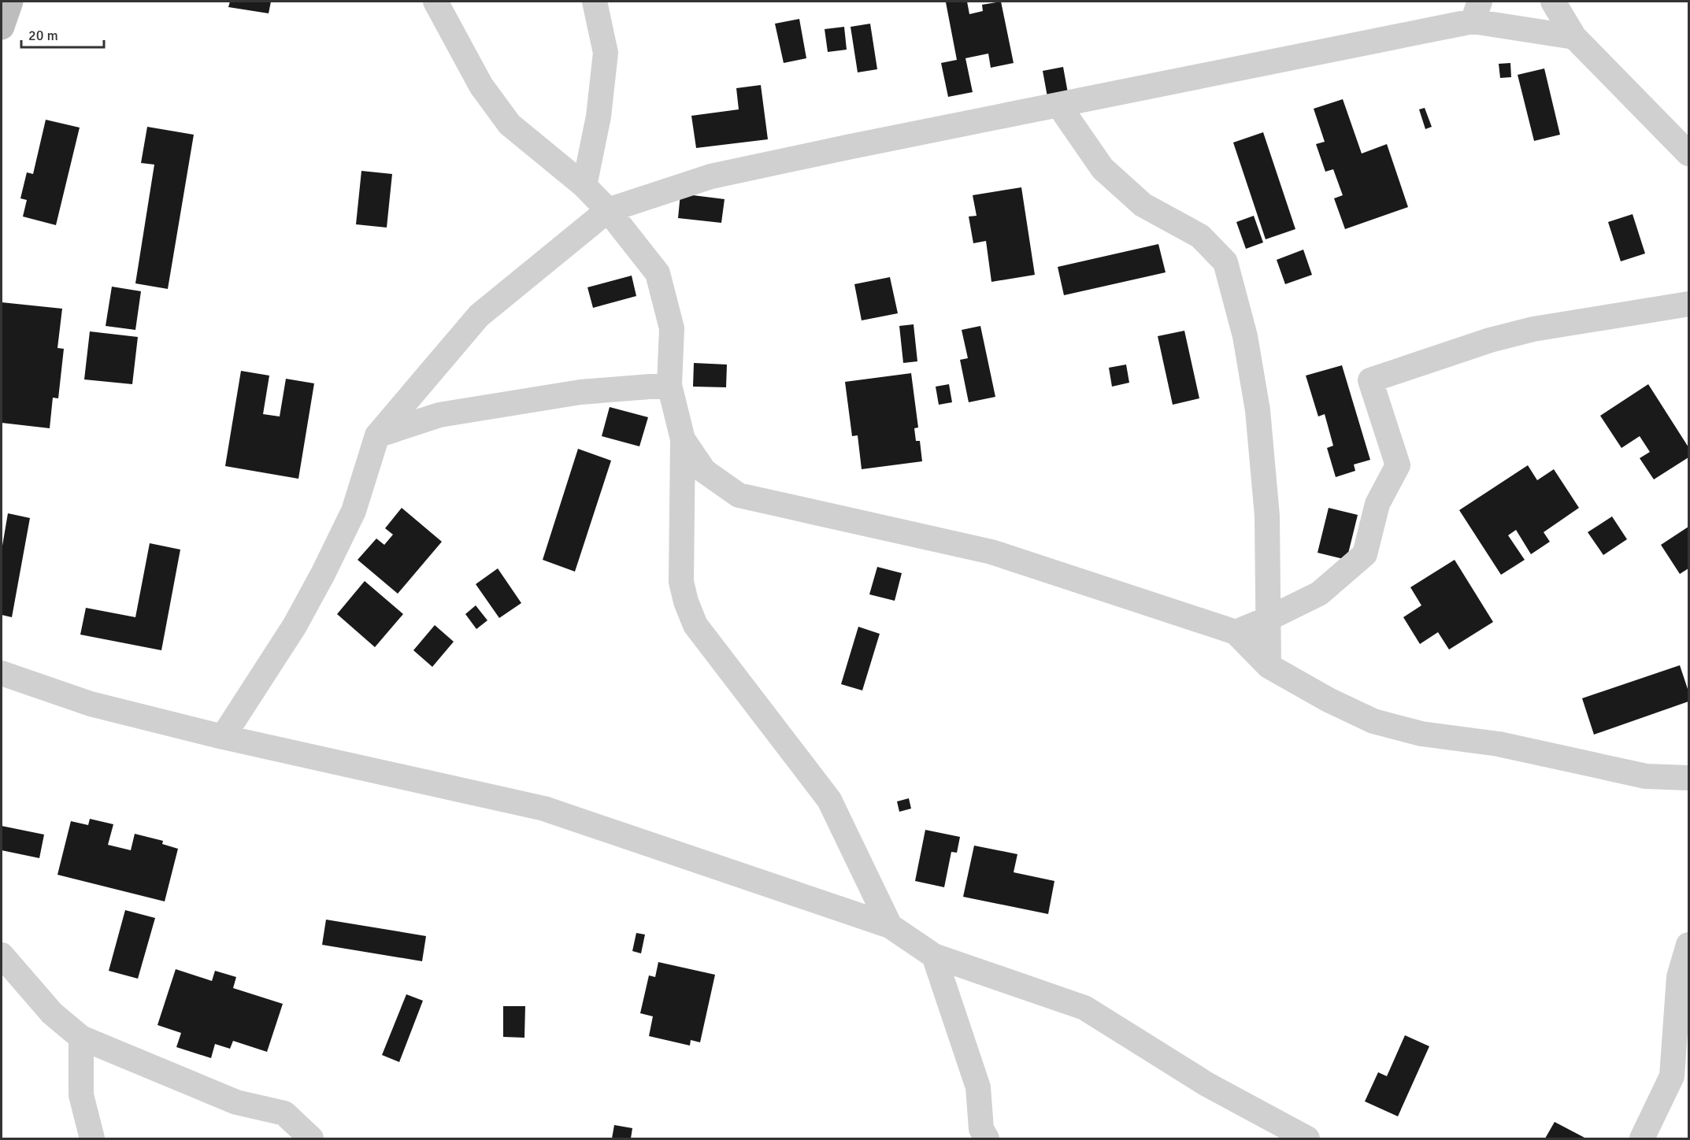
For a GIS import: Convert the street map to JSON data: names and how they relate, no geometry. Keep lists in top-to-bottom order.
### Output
{
  "scale_bar": "20 m"
}
